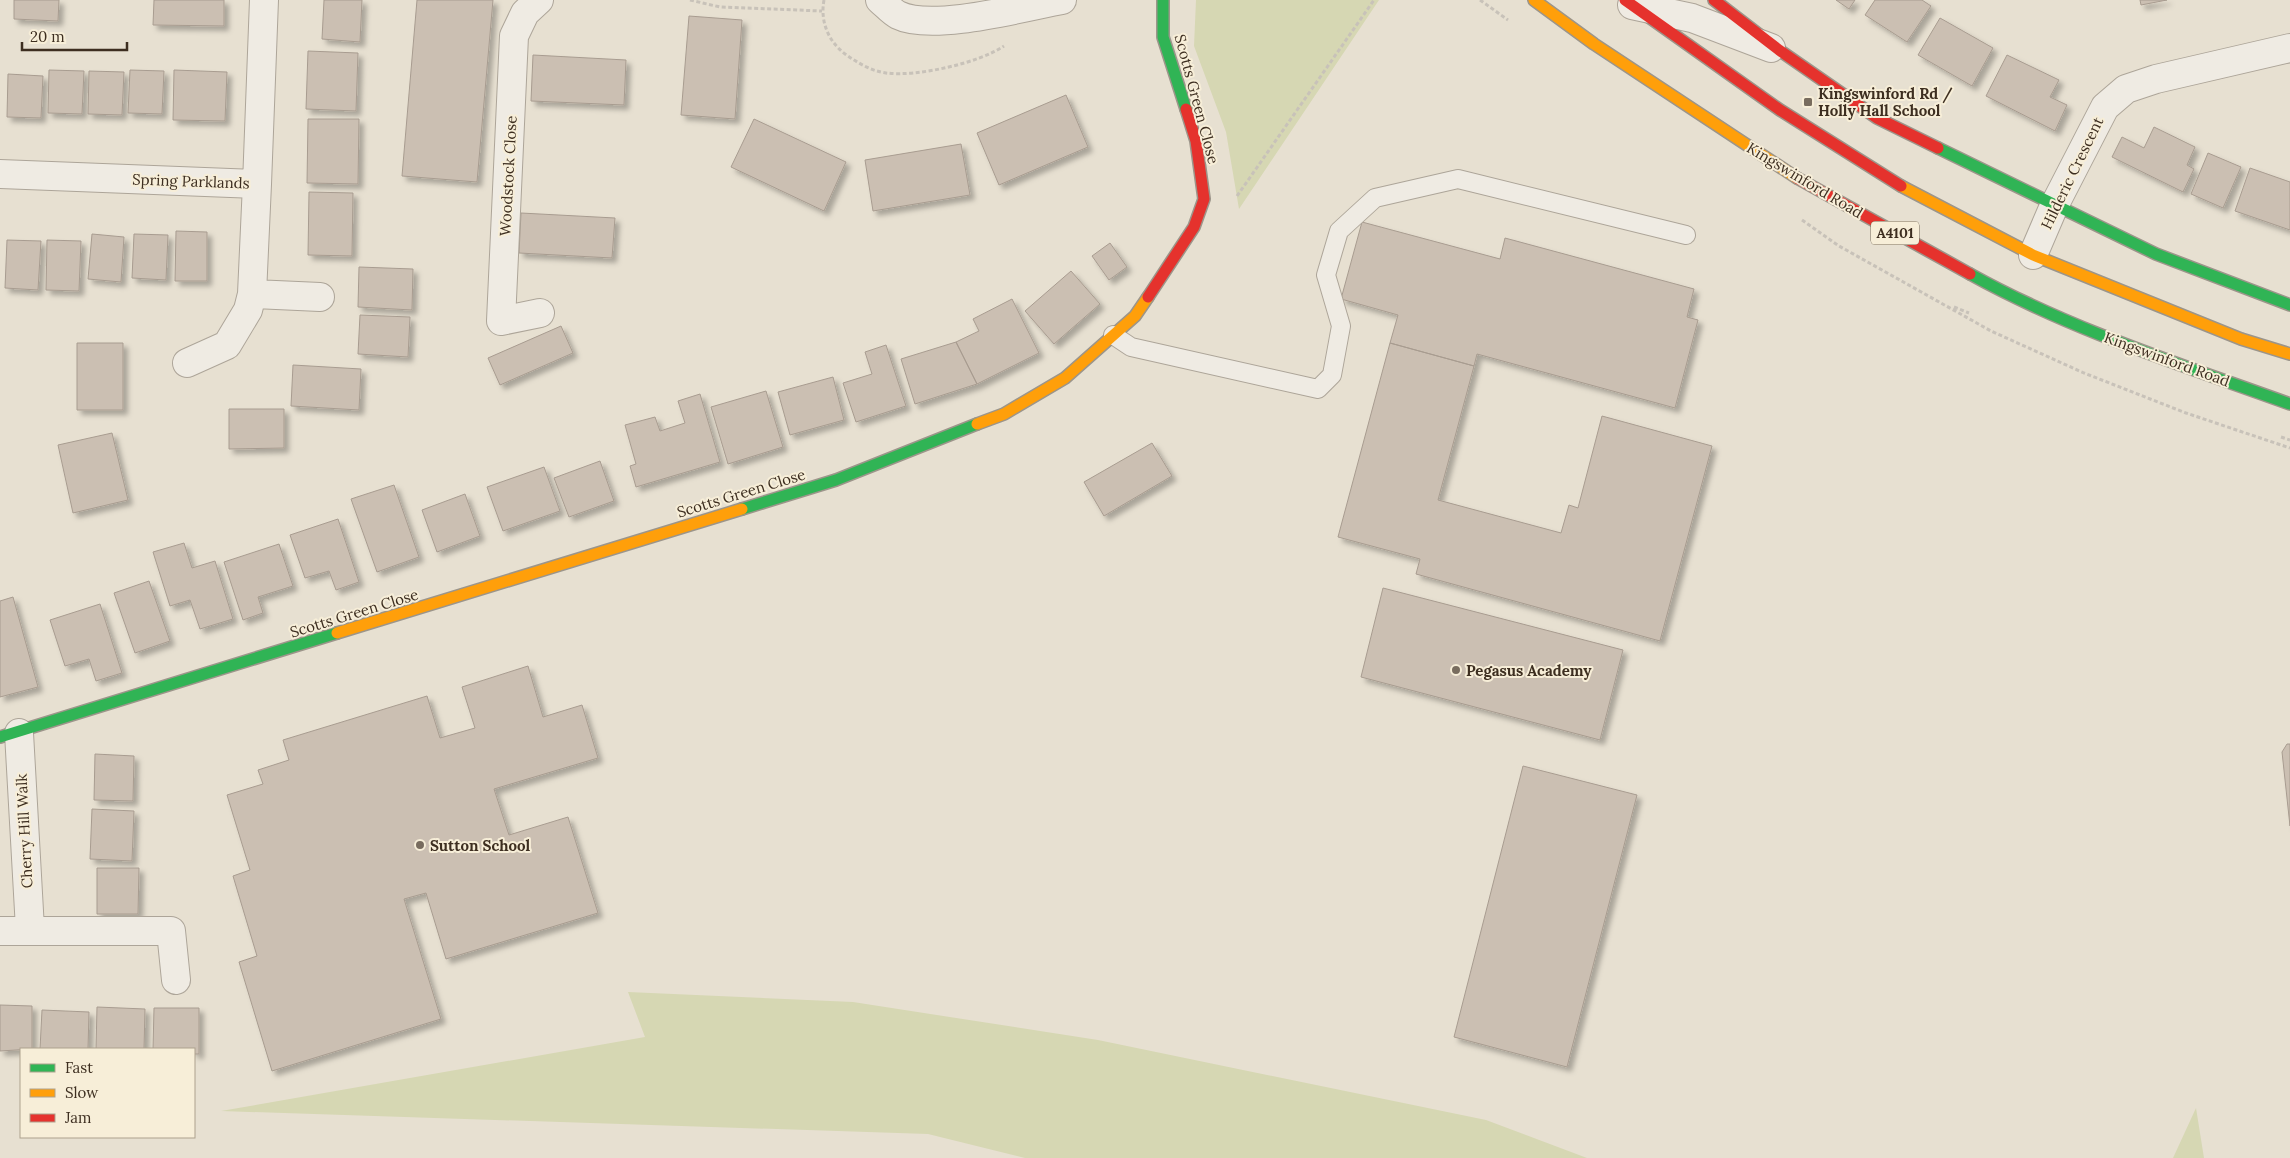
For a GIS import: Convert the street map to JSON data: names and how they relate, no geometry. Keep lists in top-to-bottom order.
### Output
{
  "streets": {
    "street": [
      "Scotts Green Close",
      "Hilderic Crescent",
      "Woodstock Close",
      "Kingswinford Road",
      "Spring Parklands",
      "A4101",
      "Cherry Hill Walk"
    ]
  },
  "crossings": [
    ["Scotts Green Close", "Cherry Hill Walk"]
  ],
  "places": {
    "transit": ["Kingswinford Rd / Holly Hall School"],
    "other": ["Pegasus Academy", "Sutton School"]
  },
  "legend": ["Fast", "Slow", "Jam"],
  "scale_bar": "20 m"
}
